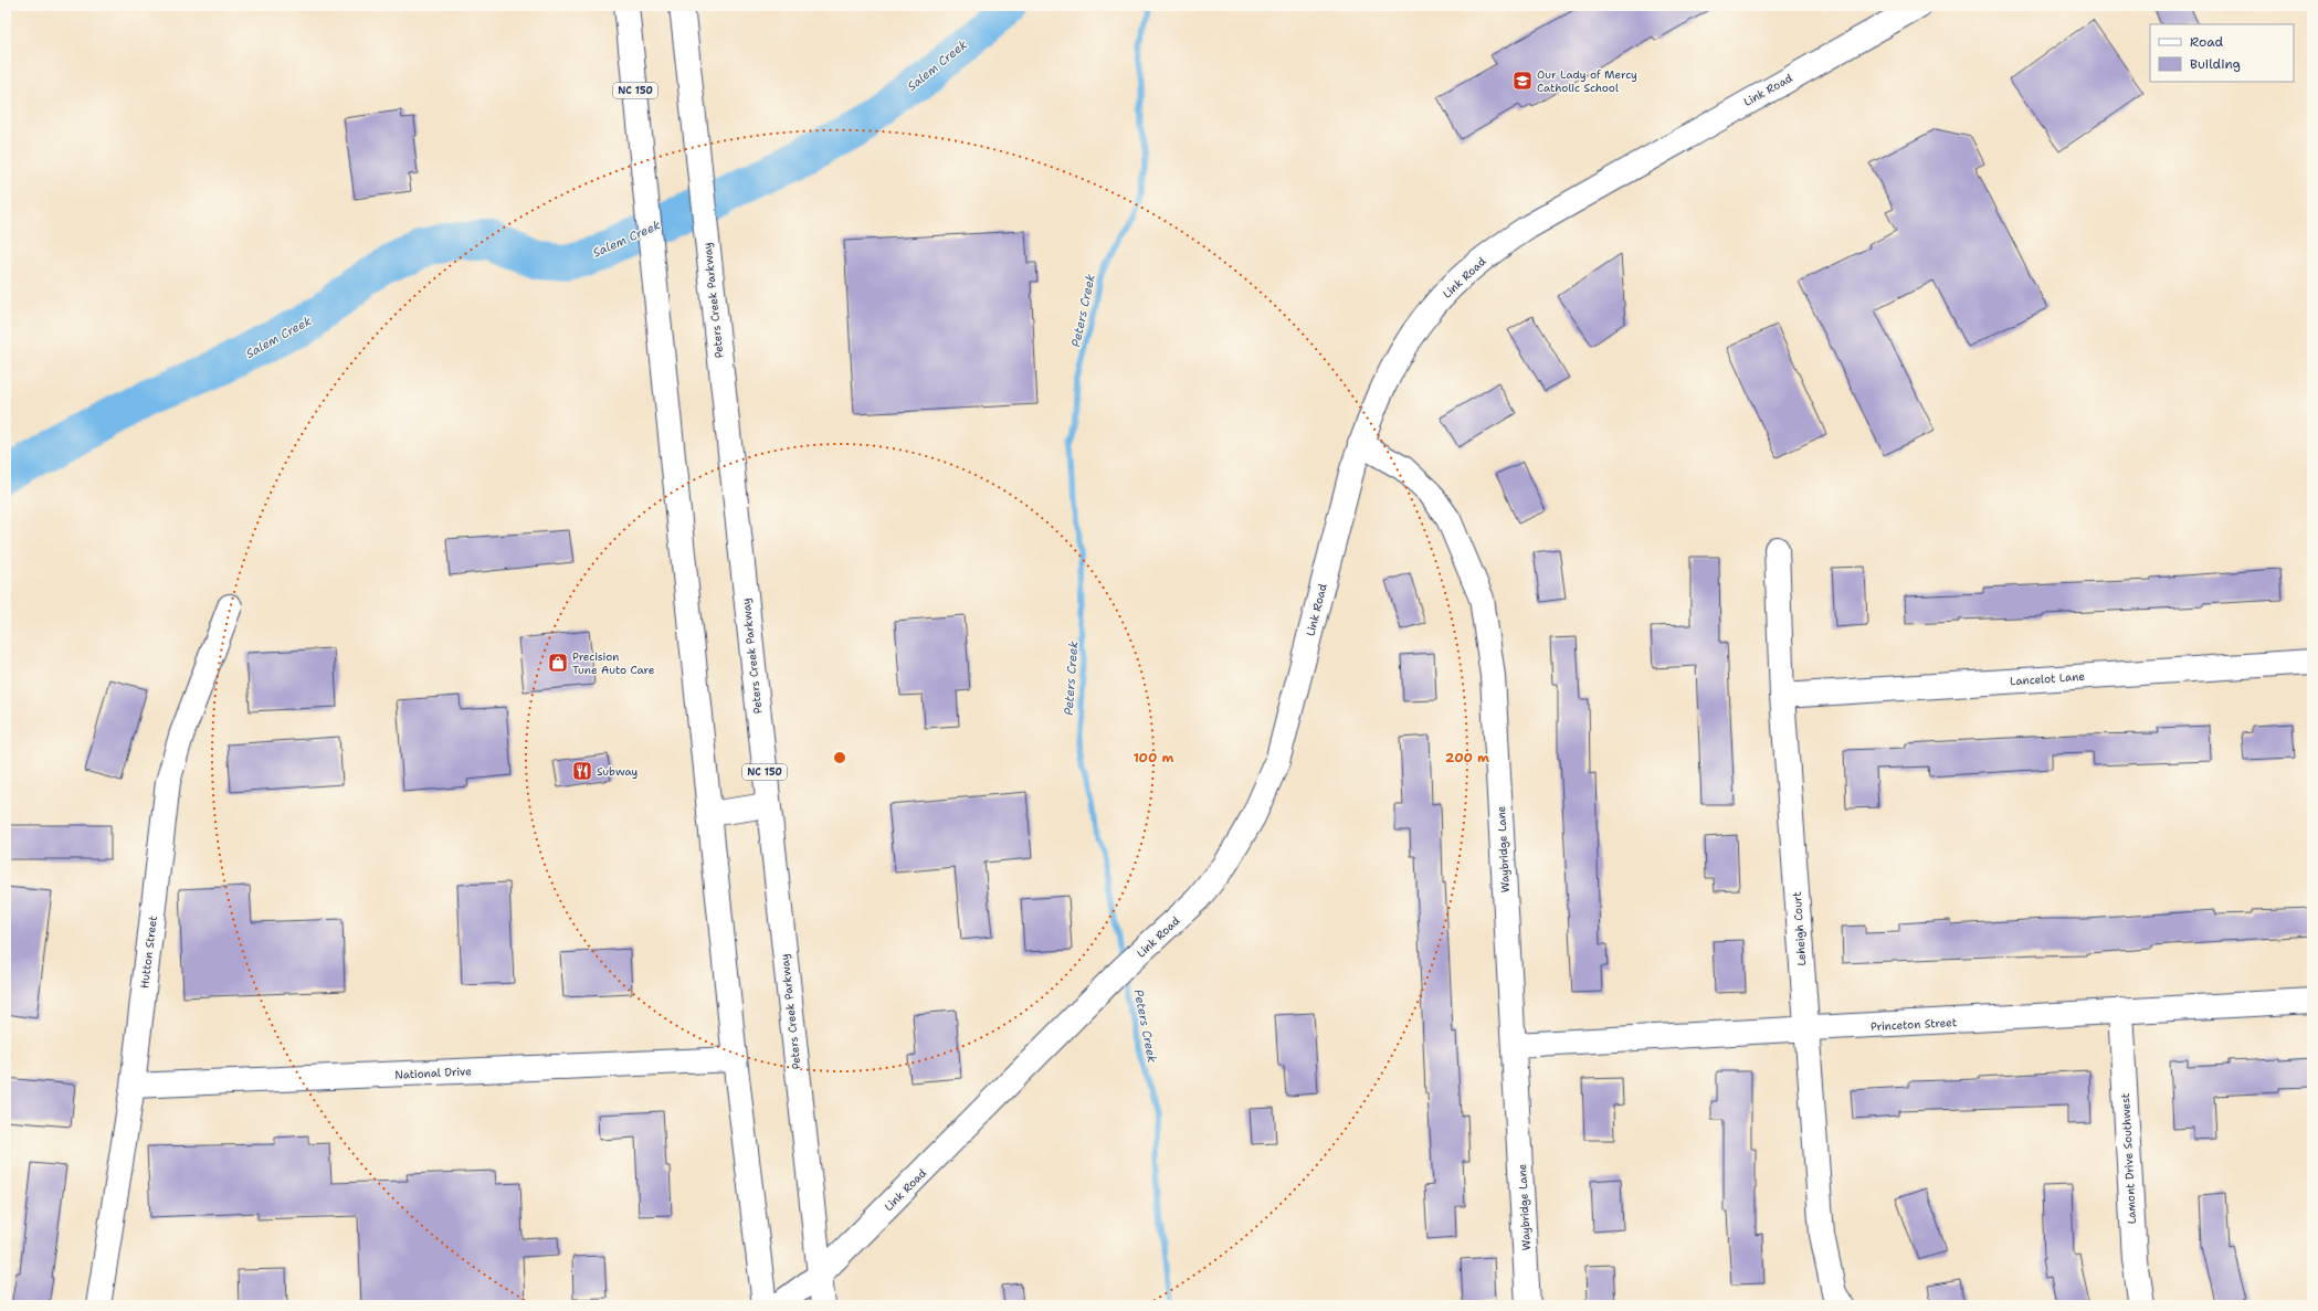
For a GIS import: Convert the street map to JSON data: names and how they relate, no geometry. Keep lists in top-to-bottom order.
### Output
{
  "streets": {
    "street": [
      "Link Road",
      "NC 150",
      "Peters Creek Parkway",
      "Lancelot Lane",
      "Waybridge Lane",
      "Leheigh Court",
      "Hutton Street",
      "Princeton Street",
      "National Drive",
      "Lamont Drive Southwest"
    ]
  },
  "crossings": [
    ["Link Road", "Peters Creek Parkway"],
    ["Link Road", "Waybridge Lane"],
    ["NC 150", "National Drive"],
    ["Lancelot Lane", "Leheigh Court"],
    ["Waybridge Lane", "Princeton Street"],
    ["Leheigh Court", "Princeton Street"],
    ["Hutton Street", "National Drive"],
    ["Princeton Street", "Lamont Drive Southwest"]
  ],
  "water": ["Salem Creek", "Peters Creek"],
  "places": {
    "school or university": ["Our Lady of Mercy Catholic School"],
    "shop": ["Precision Tune Auto Care"],
    "restaurant": ["Subway"]
  },
  "legend": ["Road", "Building"],
  "rings": ["100 m", "200 m"]
}
